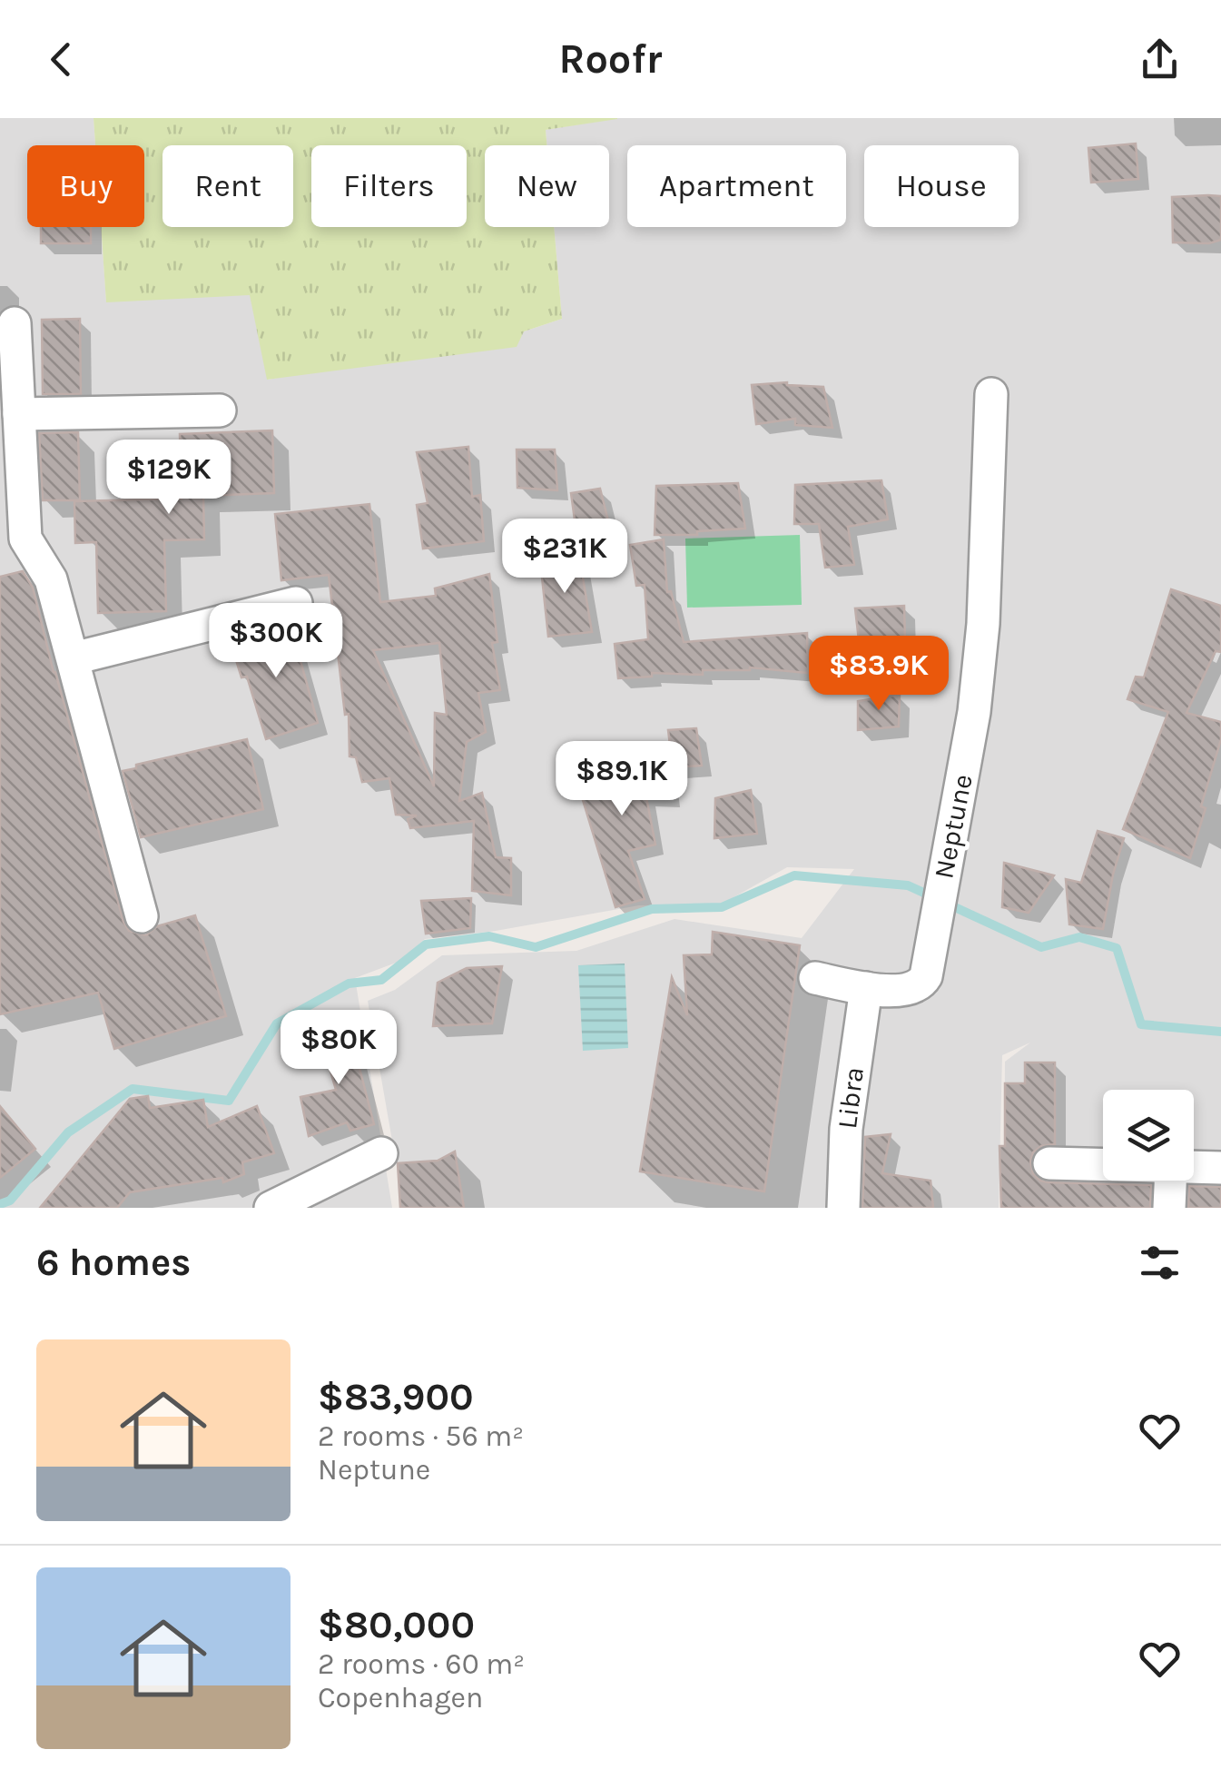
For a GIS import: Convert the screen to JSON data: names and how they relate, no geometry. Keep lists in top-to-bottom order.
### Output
{
  "streets": {
    "street": ["Neptune", "Libra"]
  },
  "crossings": [
    ["Neptune", "Libra"]
  ],
  "page": {
    "header": "Roofr",
    "chip": [
      "Buy",
      "Rent",
      "Filters",
      "New",
      "Apartment",
      "House"
    ],
    "price": [
      "$129K",
      "$231K",
      "$300K",
      "$83.9K",
      "$89.1K",
      "$80K"
    ],
    "heading": "6 homes",
    "list": [
      {
        "name": "$83,900",
        "note": "2 rooms · 56 m² · Neptune"
      },
      {
        "name": "$80,000",
        "note": "2 rooms · 60 m² · Copenhagen"
      }
    ]
  }
}
